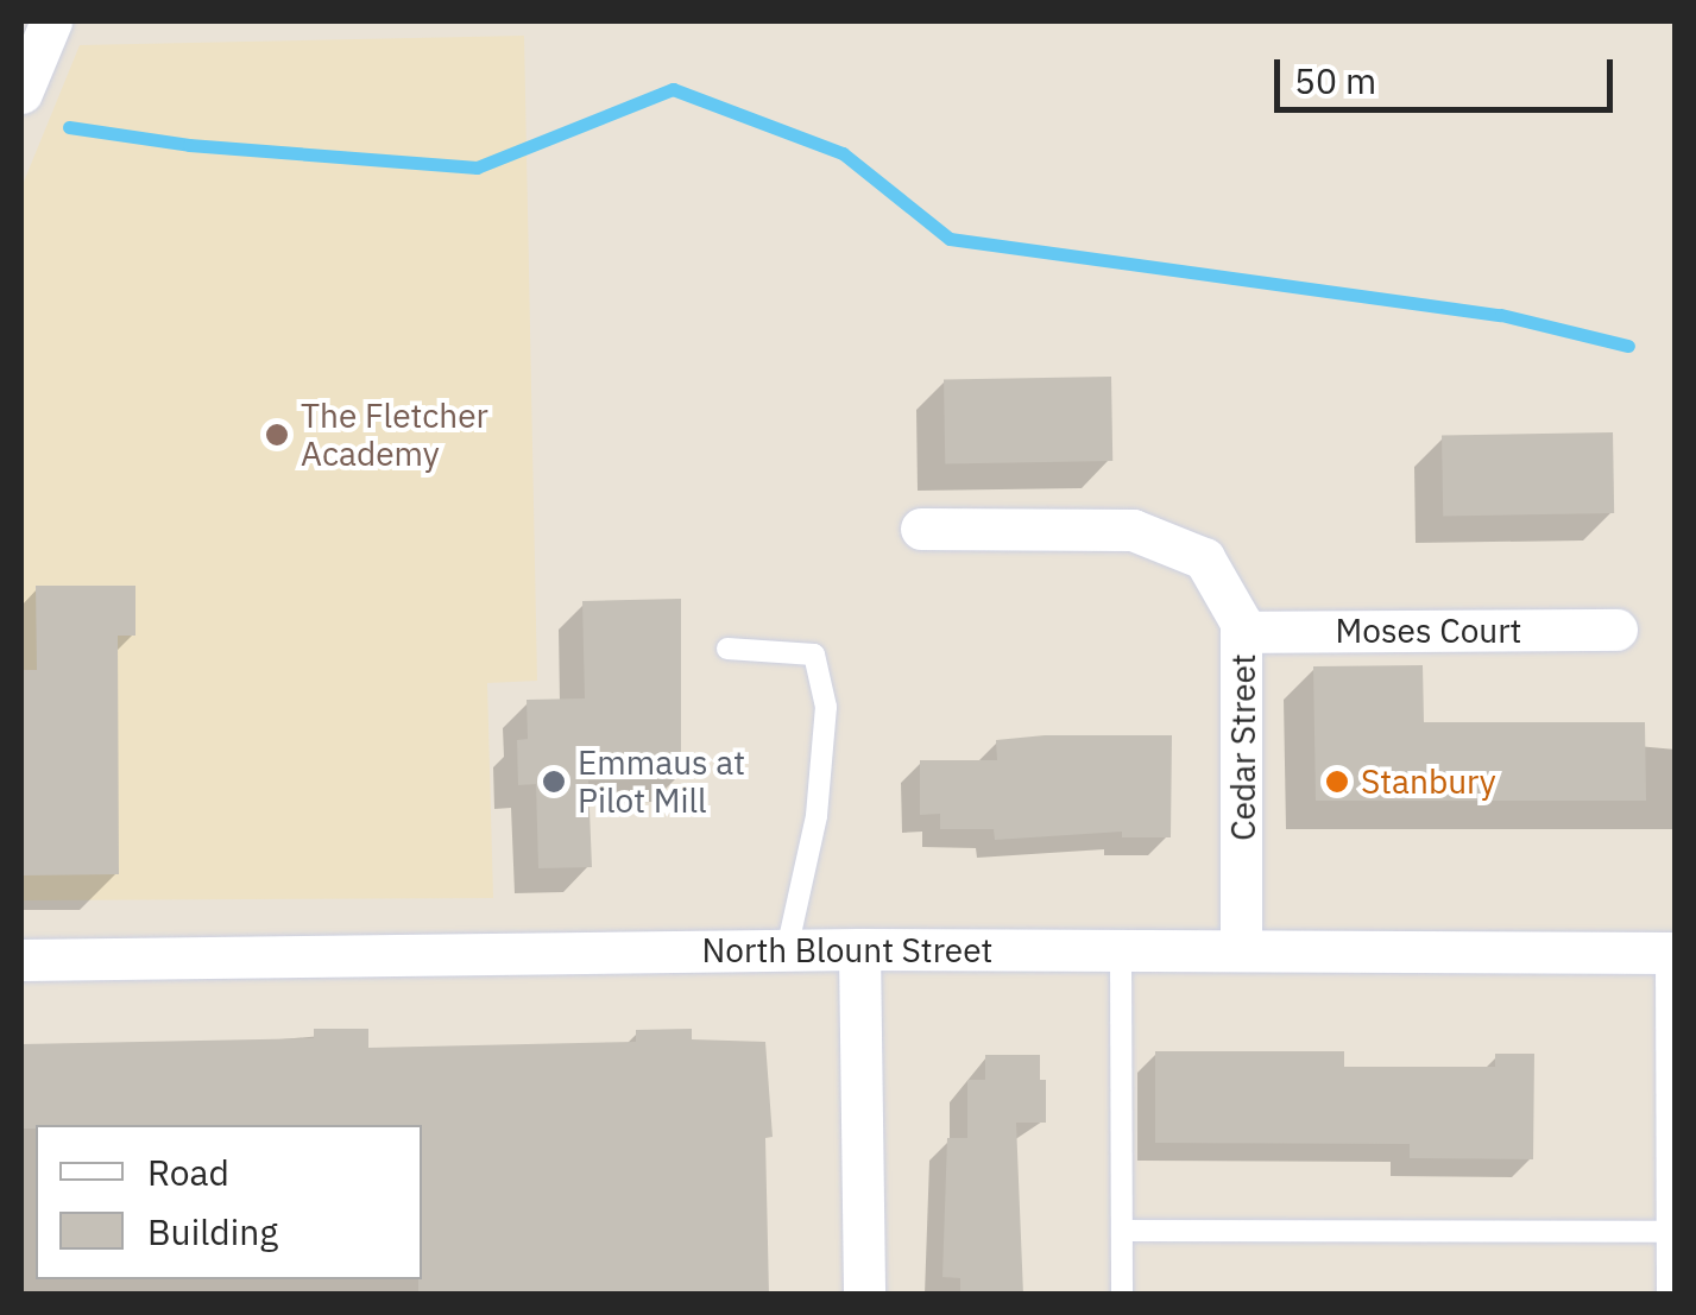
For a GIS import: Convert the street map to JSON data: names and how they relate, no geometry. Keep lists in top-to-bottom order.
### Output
{
  "streets": {
    "street": ["Moses Court", "Cedar Street", "North Blount Street"]
  },
  "crossings": [
    ["Moses Court", "Cedar Street"],
    ["Cedar Street", "North Blount Street"]
  ],
  "places": ["The Fletcher Academy", "Emmaus at Pilot Mill", "Stanbury"],
  "legend": ["Road", "Building"],
  "scale_bar": "50 m"
}
